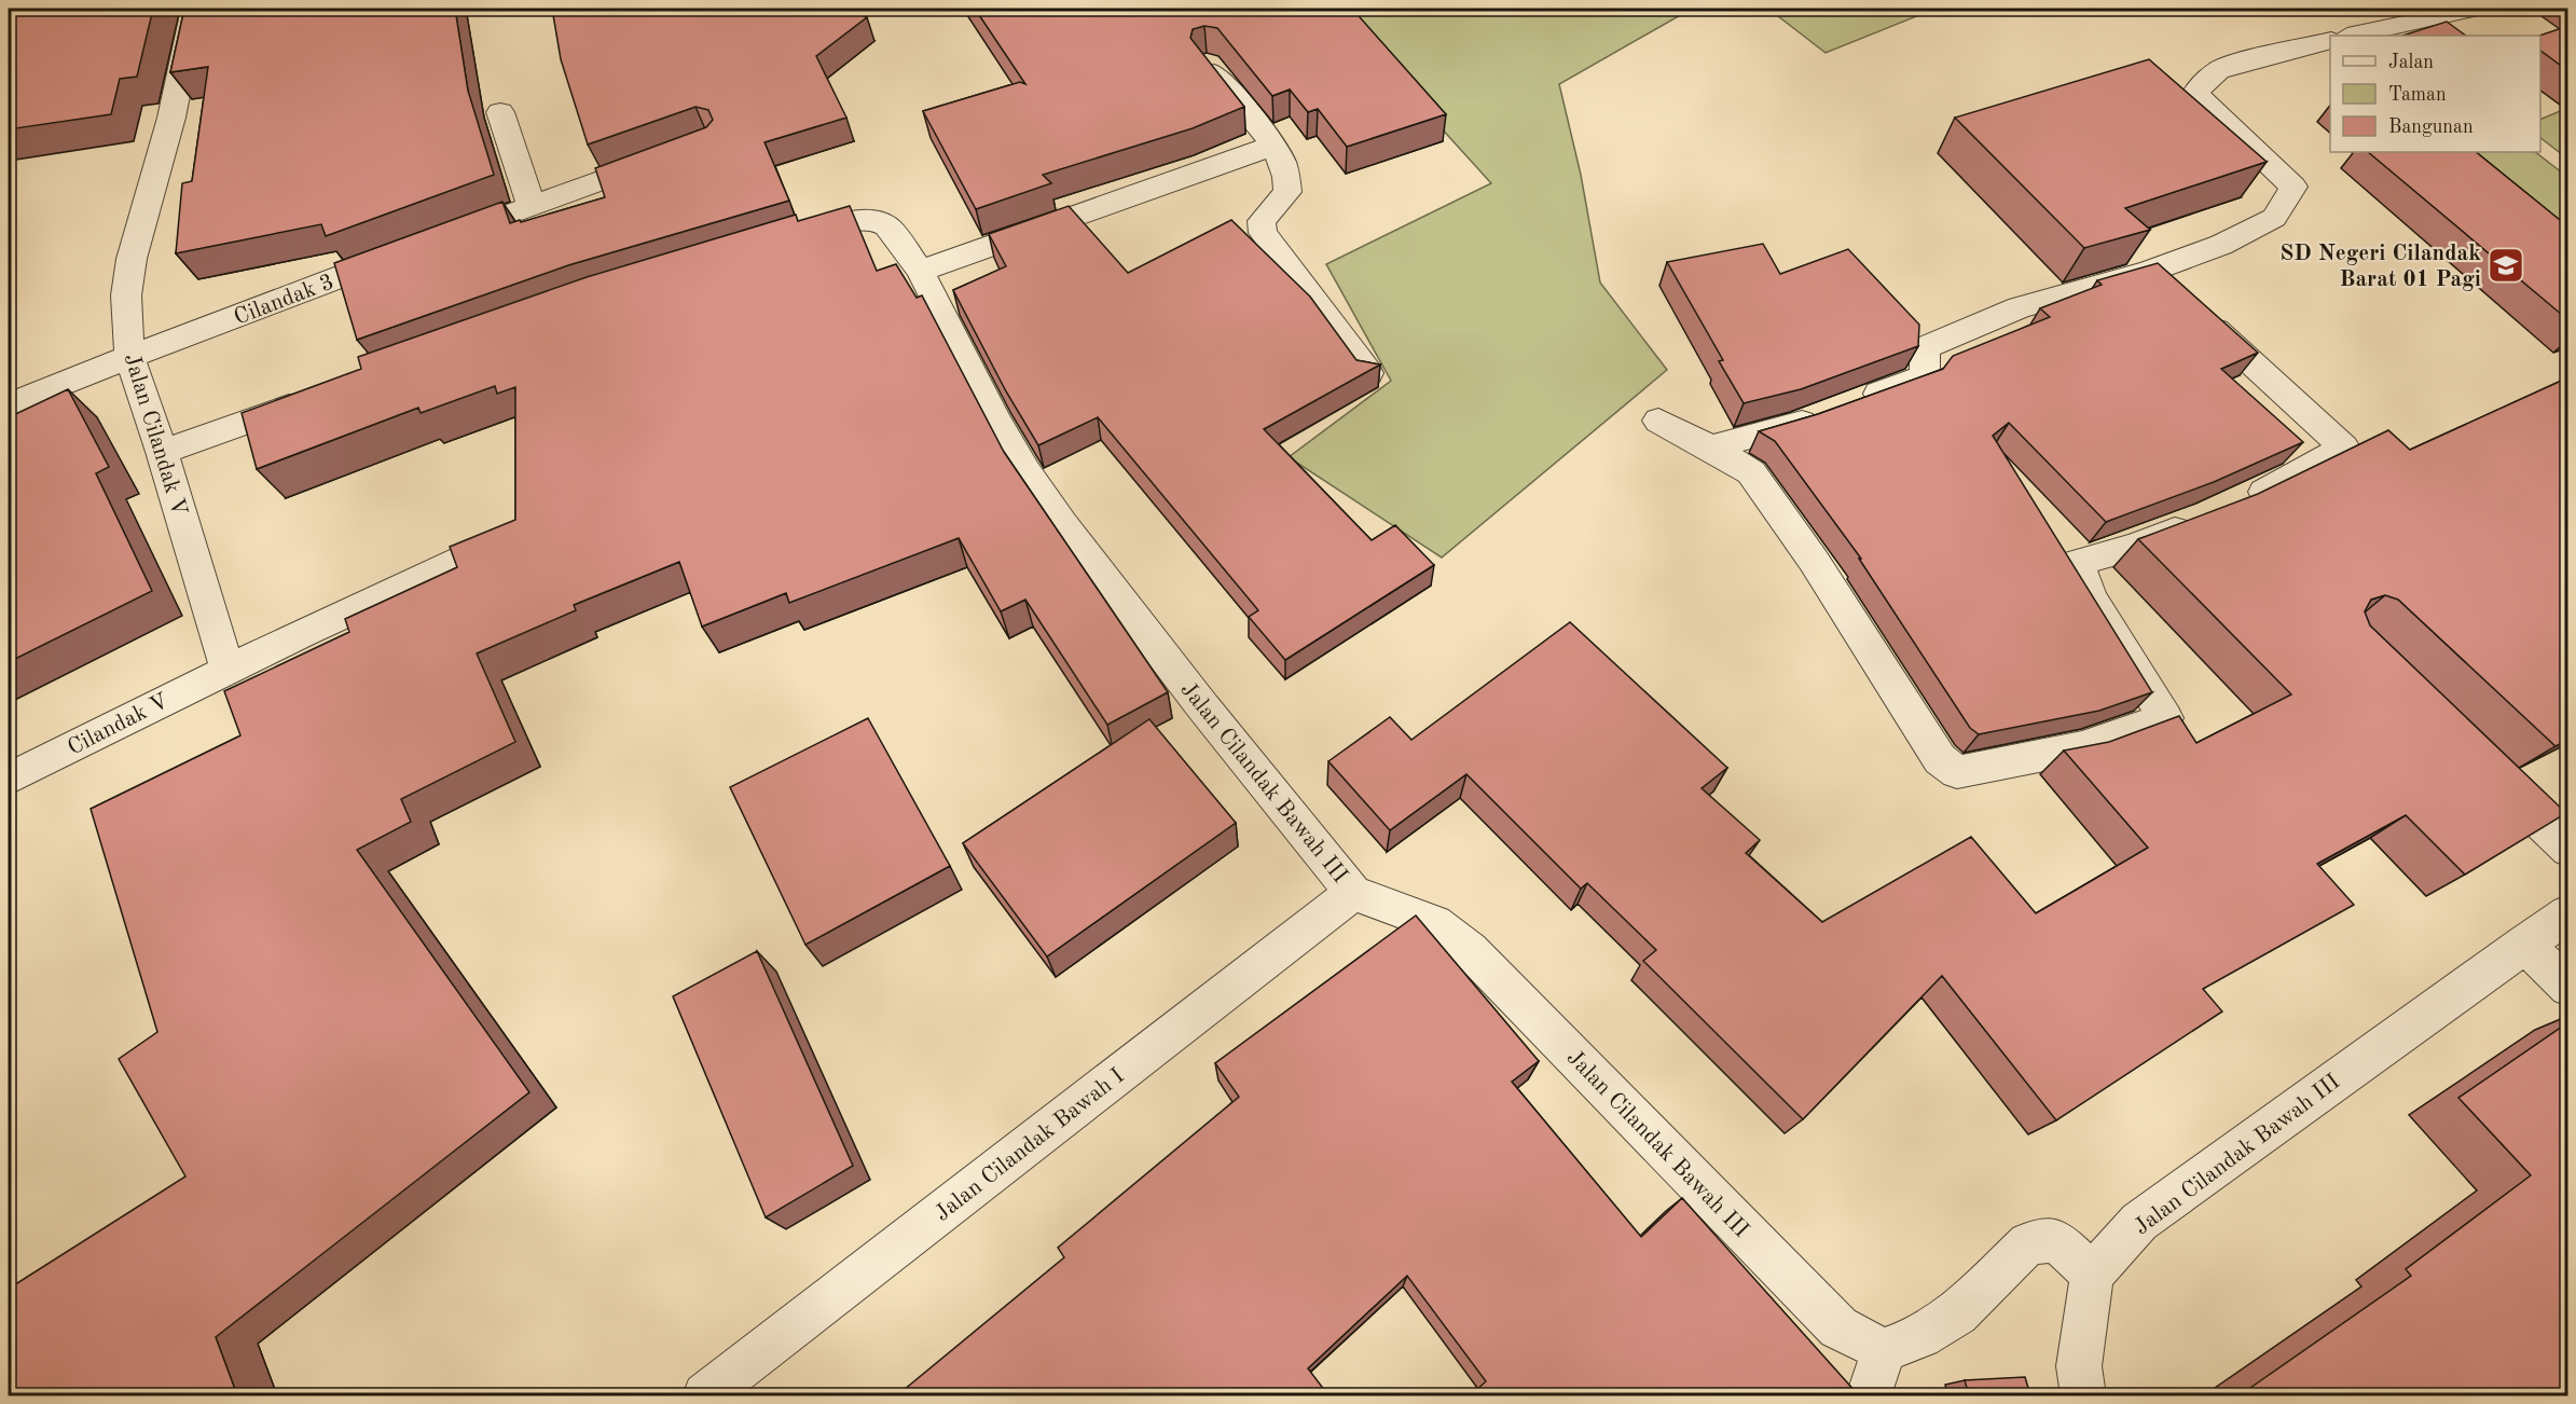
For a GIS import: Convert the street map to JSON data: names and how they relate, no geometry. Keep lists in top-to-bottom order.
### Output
{
  "streets": {
    "street": [
      "Cilandak 3",
      "Jalan Cilandak V",
      "Cilandak V",
      "Jalan Cilandak Bawah III",
      "Jalan Cilandak Bawah I"
    ]
  },
  "crossings": [
    ["Cilandak 3", "Jalan Cilandak V"],
    ["Jalan Cilandak V", "Cilandak V"],
    ["Jalan Cilandak Bawah III", "Jalan Cilandak Bawah I"]
  ],
  "places": {
    "school or university": ["SD Negeri Cilandak Barat 01 Pagi"]
  },
  "legend": ["Jalan", "Taman", "Bangunan"]
}
